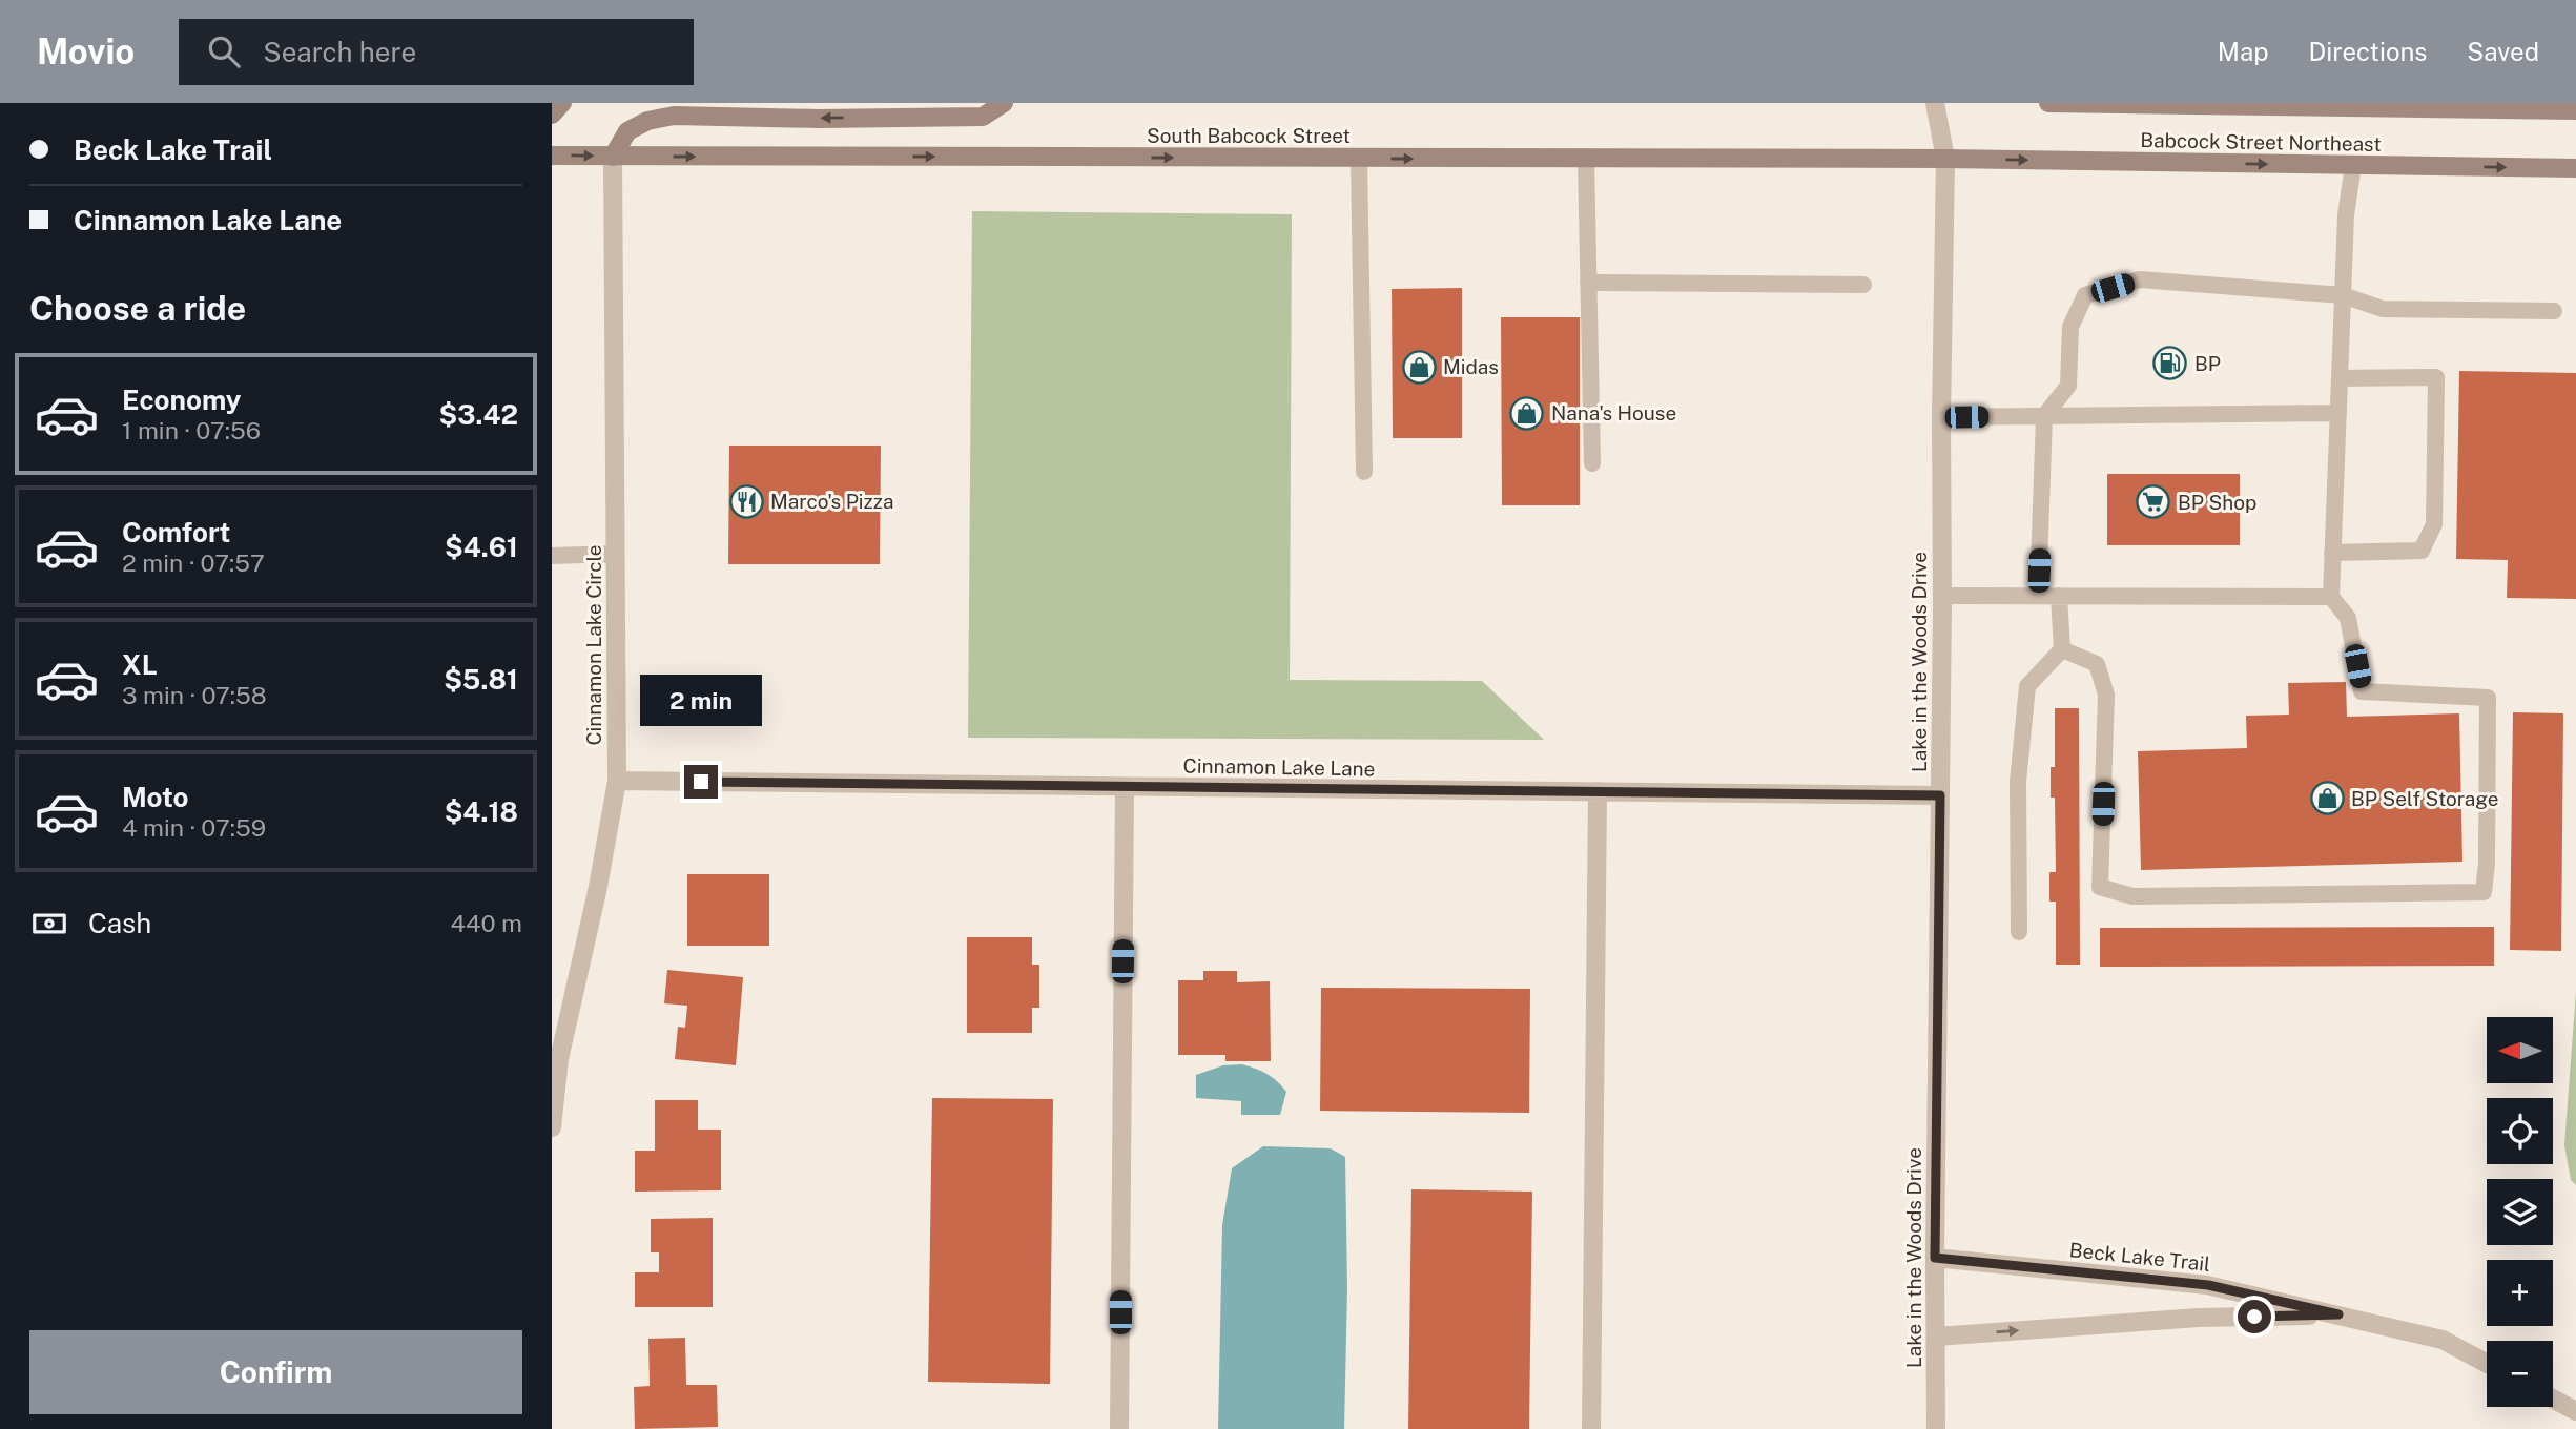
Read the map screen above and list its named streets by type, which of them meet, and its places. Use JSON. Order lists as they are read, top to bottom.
{
  "streets": {
    "main road": ["South Babcock Street", "Babcock Street Northeast"],
    "street": [
      "Cinnamon Lake Circle",
      "Lake in the Woods Drive",
      "Cinnamon Lake Lane",
      "Beck Lake Trail"
    ]
  },
  "crossings": [
    ["South Babcock Street", "Babcock Street Northeast"],
    ["South Babcock Street", "Cinnamon Lake Circle"],
    ["South Babcock Street", "Lake in the Woods Drive"],
    ["Babcock Street Northeast", "Lake in the Woods Drive"],
    ["Cinnamon Lake Circle", "Cinnamon Lake Lane"],
    ["Lake in the Woods Drive", "Cinnamon Lake Lane"],
    ["Lake in the Woods Drive", "Beck Lake Trail"]
  ],
  "places": {
    "fuel station": ["BP"],
    "shop": ["Midas", "Nana's House", "BP Self Storage"],
    "restaurant": ["Marco's Pizza"],
    "supermarket": ["BP Shop"]
  },
  "north": "left",
  "page": {
    "header": "Movio",
    "search": "Search here",
    "nav": ["Map", "Directions", "Saved"],
    "banner": ["Beck Lake Trail", "Cinnamon Lake Lane"],
    "heading": "Choose a ride",
    "list": [
      {
        "name": "Economy",
        "note": "1 min · 07:56",
        "value": "$3.42"
      },
      {
        "name": "Comfort",
        "note": "2 min · 07:57",
        "value": "$4.61"
      },
      {
        "name": "XL",
        "note": "3 min · 07:58",
        "value": "$5.81"
      },
      {
        "name": "Moto",
        "note": "4 min · 07:59",
        "value": "$4.18"
      }
    ],
    "bubble": "2 min",
    "pay": ["Cash", "440 m"],
    "map_buttons": ["+", "−"],
    "buttons": "Confirm"
  }
}
